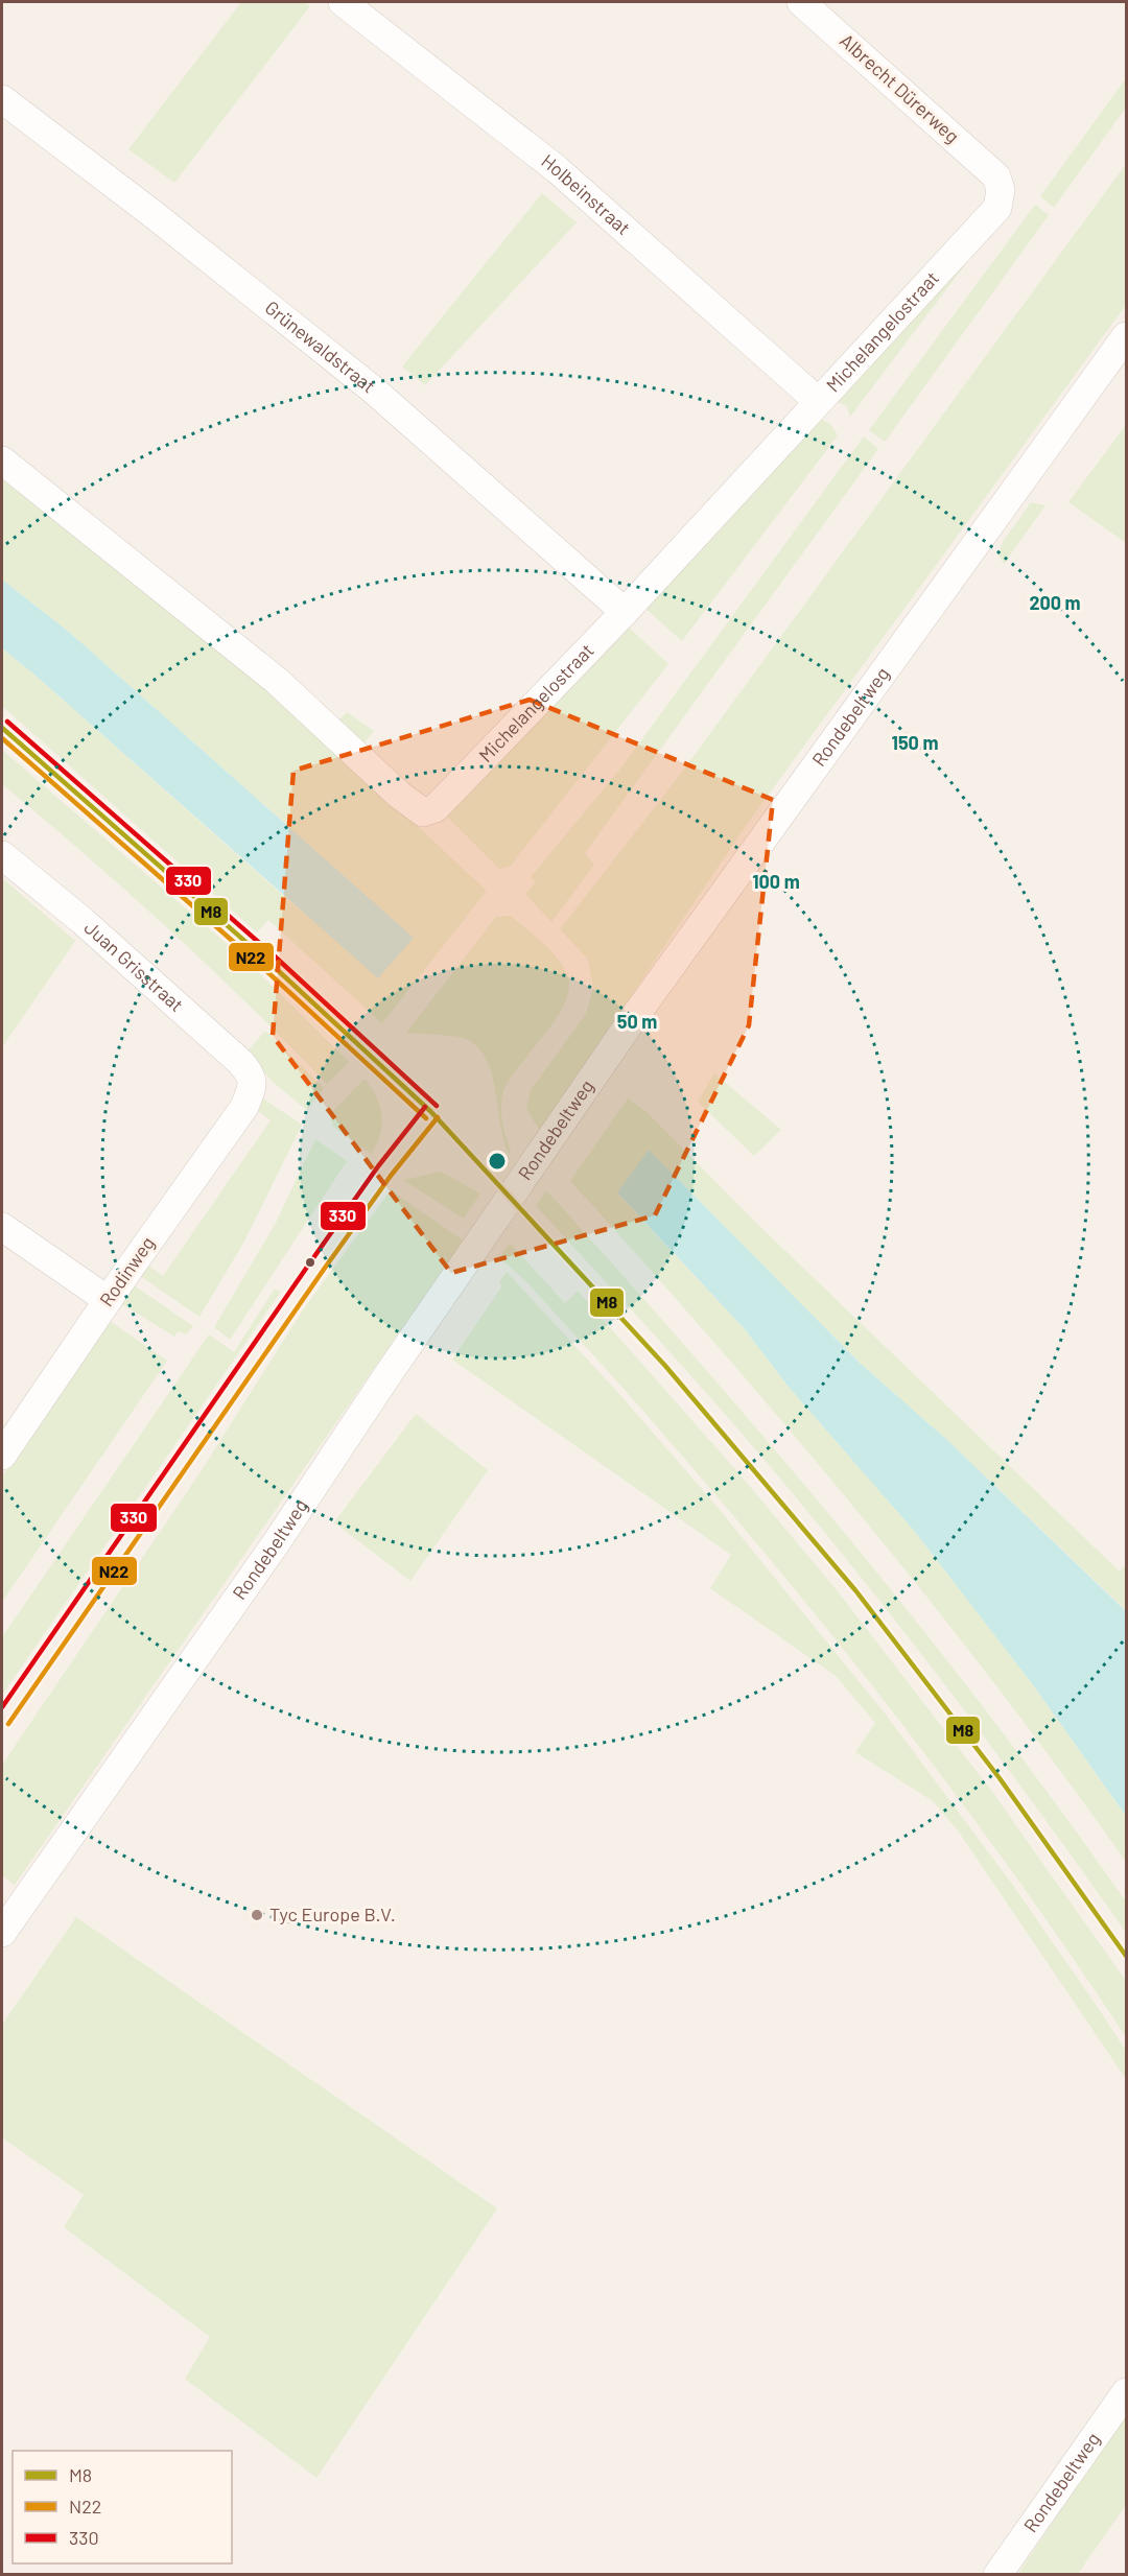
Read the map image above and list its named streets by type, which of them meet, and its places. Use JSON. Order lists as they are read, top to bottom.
{
  "streets": {
    "street": [
      "Albrecht Dürerweg",
      "Holbeinstraat",
      "Michelangelostraat",
      "Grünewaldstraat",
      "Rondebeltweg",
      "Juan Grisstraat",
      "Rodinweg"
    ]
  },
  "crossings": [
    ["Albrecht Dürerweg", "Michelangelostraat"],
    ["Holbeinstraat", "Michelangelostraat"],
    ["Michelangelostraat", "Grünewaldstraat"],
    ["Juan Grisstraat", "Rodinweg"]
  ],
  "places": ["Tyc Europe B.V."],
  "lines": ["transit line 330", "transit line M8", "transit line N22"],
  "legend": ["M8", "N22", "330"],
  "rings": [
    "200 m",
    "150 m",
    "100 m",
    "50 m"
  ]
}
